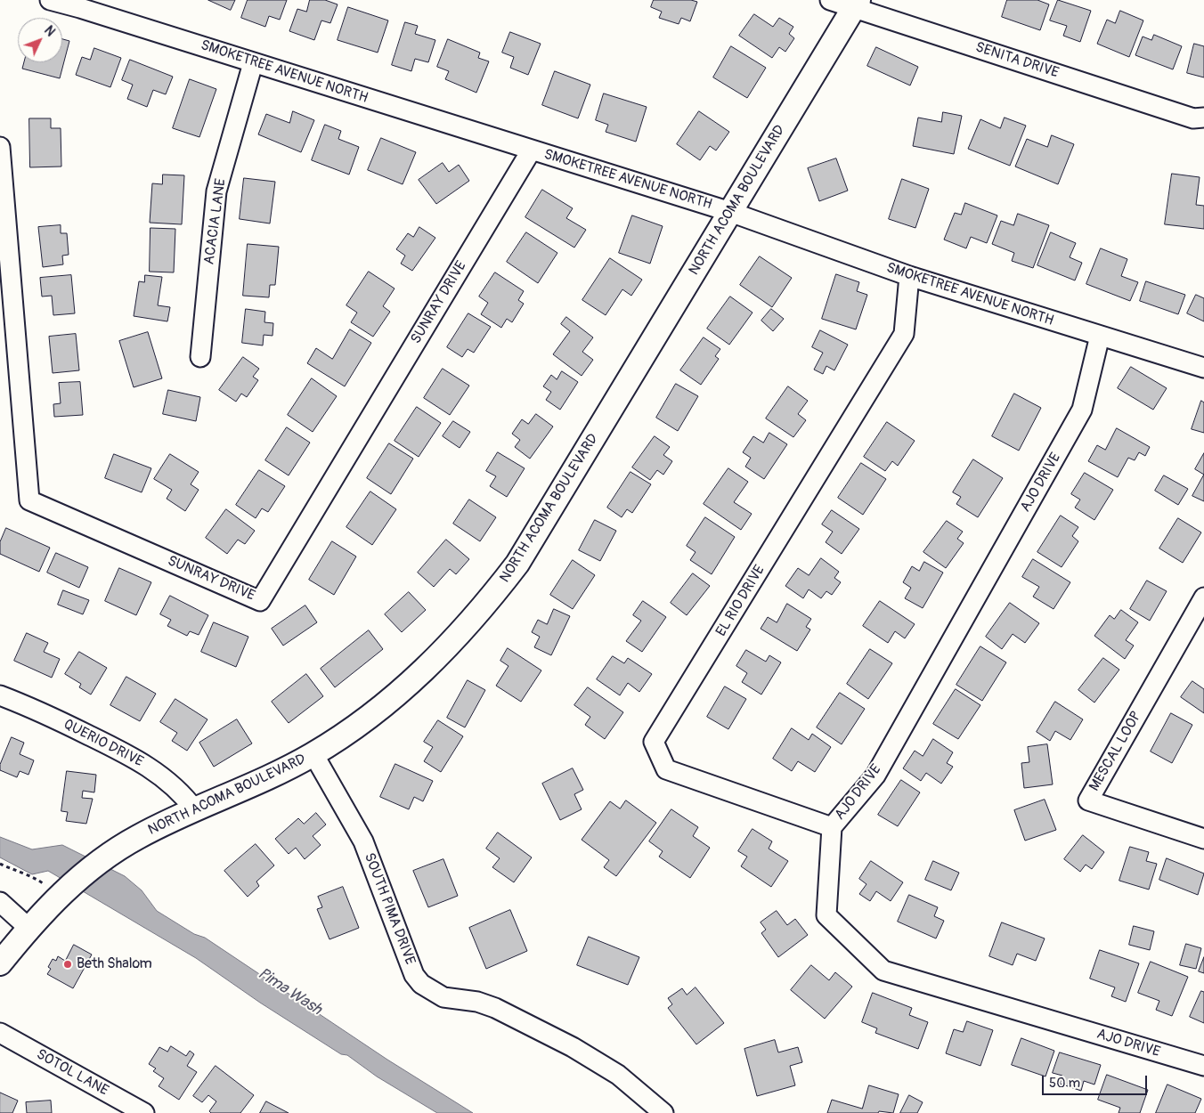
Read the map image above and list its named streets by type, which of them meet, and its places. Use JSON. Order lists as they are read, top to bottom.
{
  "streets": {
    "main road": ["NORTH ACOMA BOULEVARD"],
    "street": [
      "SENITA DRIVE",
      "SMOKETREE AVENUE NORTH",
      "ACACIA LANE",
      "SUNRAY DRIVE",
      "AJO DRIVE",
      "EL RIO DRIVE",
      "QUERIO DRIVE",
      "MESCAL LOOP",
      "SOUTH PIMA DRIVE",
      "SOTOL LANE"
    ]
  },
  "crossings": [
    ["SENITA DRIVE", "NORTH ACOMA BOULEVARD"],
    ["SMOKETREE AVENUE NORTH", "NORTH ACOMA BOULEVARD"],
    ["SMOKETREE AVENUE NORTH", "ACACIA LANE"],
    ["SMOKETREE AVENUE NORTH", "SUNRAY DRIVE"],
    ["SMOKETREE AVENUE NORTH", "AJO DRIVE"],
    ["SMOKETREE AVENUE NORTH", "EL RIO DRIVE"],
    ["NORTH ACOMA BOULEVARD", "QUERIO DRIVE"],
    ["NORTH ACOMA BOULEVARD", "SOUTH PIMA DRIVE"],
    ["AJO DRIVE", "EL RIO DRIVE"]
  ],
  "water": ["Pima Wash"],
  "places": ["Beth Shalom"],
  "scale_bar": "50 m",
  "north": "top right"
}
